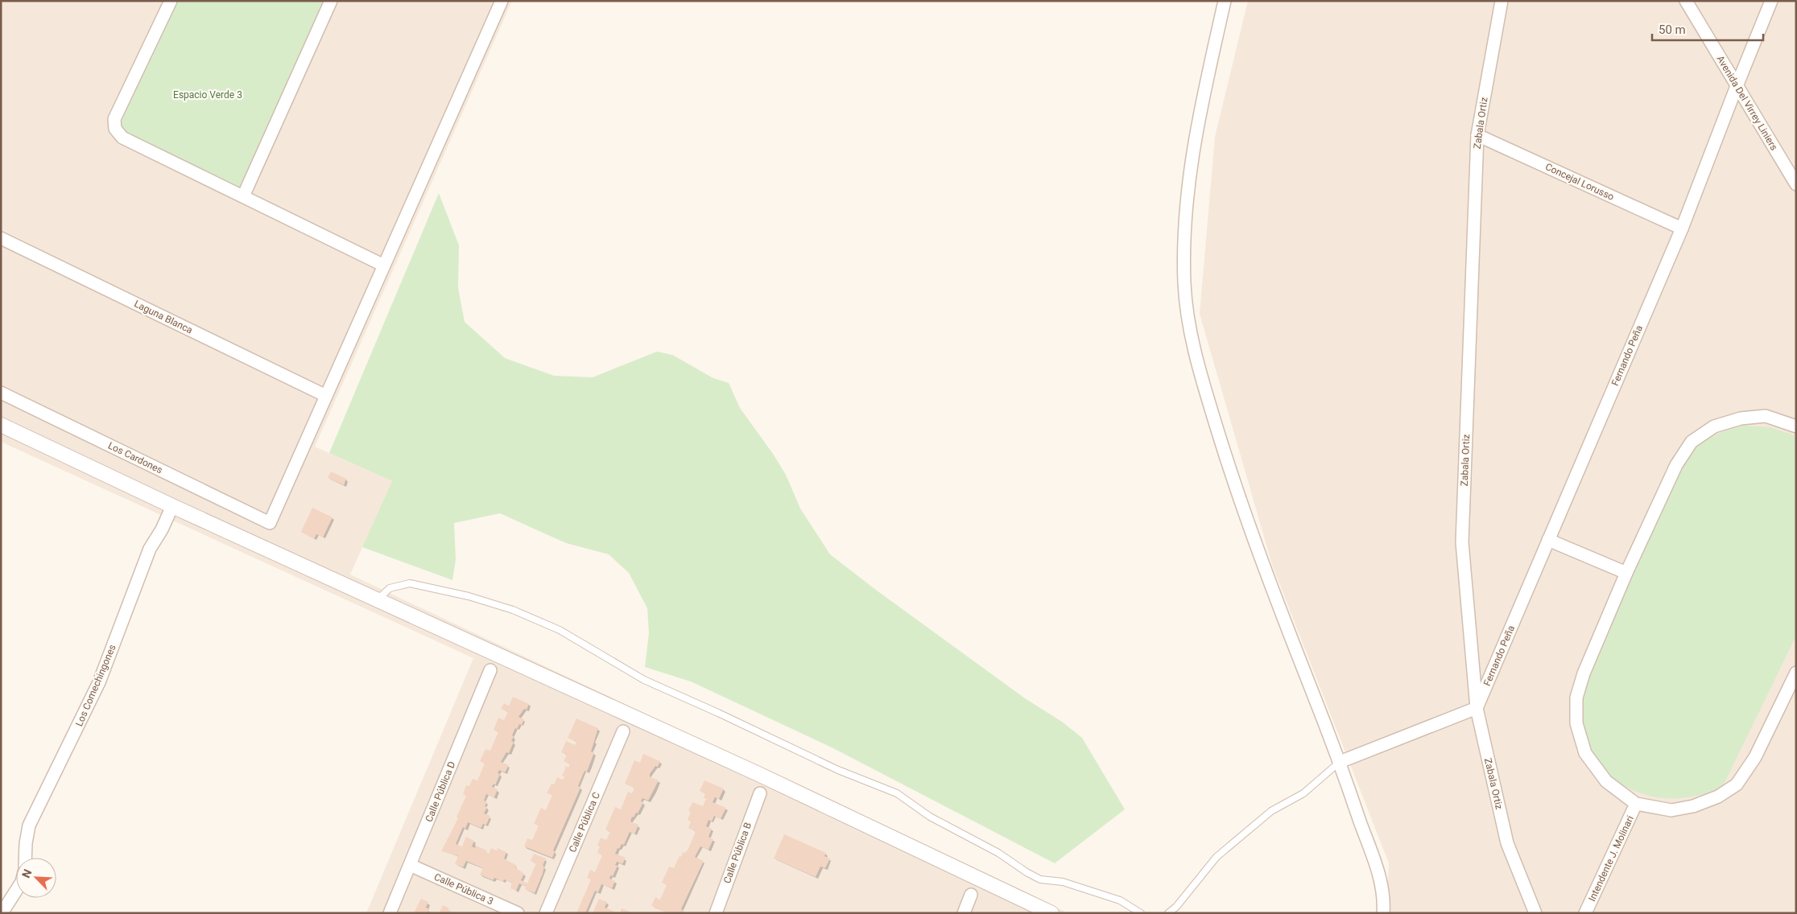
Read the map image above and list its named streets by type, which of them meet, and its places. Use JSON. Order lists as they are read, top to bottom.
{
  "streets": {
    "street": [
      "Avenida Del Virrey Liniers",
      "Zabala Ortiz",
      "Concejal Lorusso",
      "Laguna Blanca",
      "Fernando Peña",
      "Los Cardones",
      "Los Comechingones",
      "Calle Pública D",
      "Calle Pública C",
      "Calle Pública B",
      "Intendente J. Molinari",
      "Calle Pública 3"
    ]
  },
  "crossings": [
    ["Avenida Del Virrey Liniers", "Fernando Peña"],
    ["Zabala Ortiz", "Concejal Lorusso"],
    ["Zabala Ortiz", "Fernando Peña"],
    ["Concejal Lorusso", "Fernando Peña"],
    ["Laguna Blanca", "Los Cardones"],
    ["Calle Pública D", "Calle Pública 3"]
  ],
  "parks": ["Espacio Verde 3"],
  "scale_bar": "50 m",
  "north": "top left"
}
